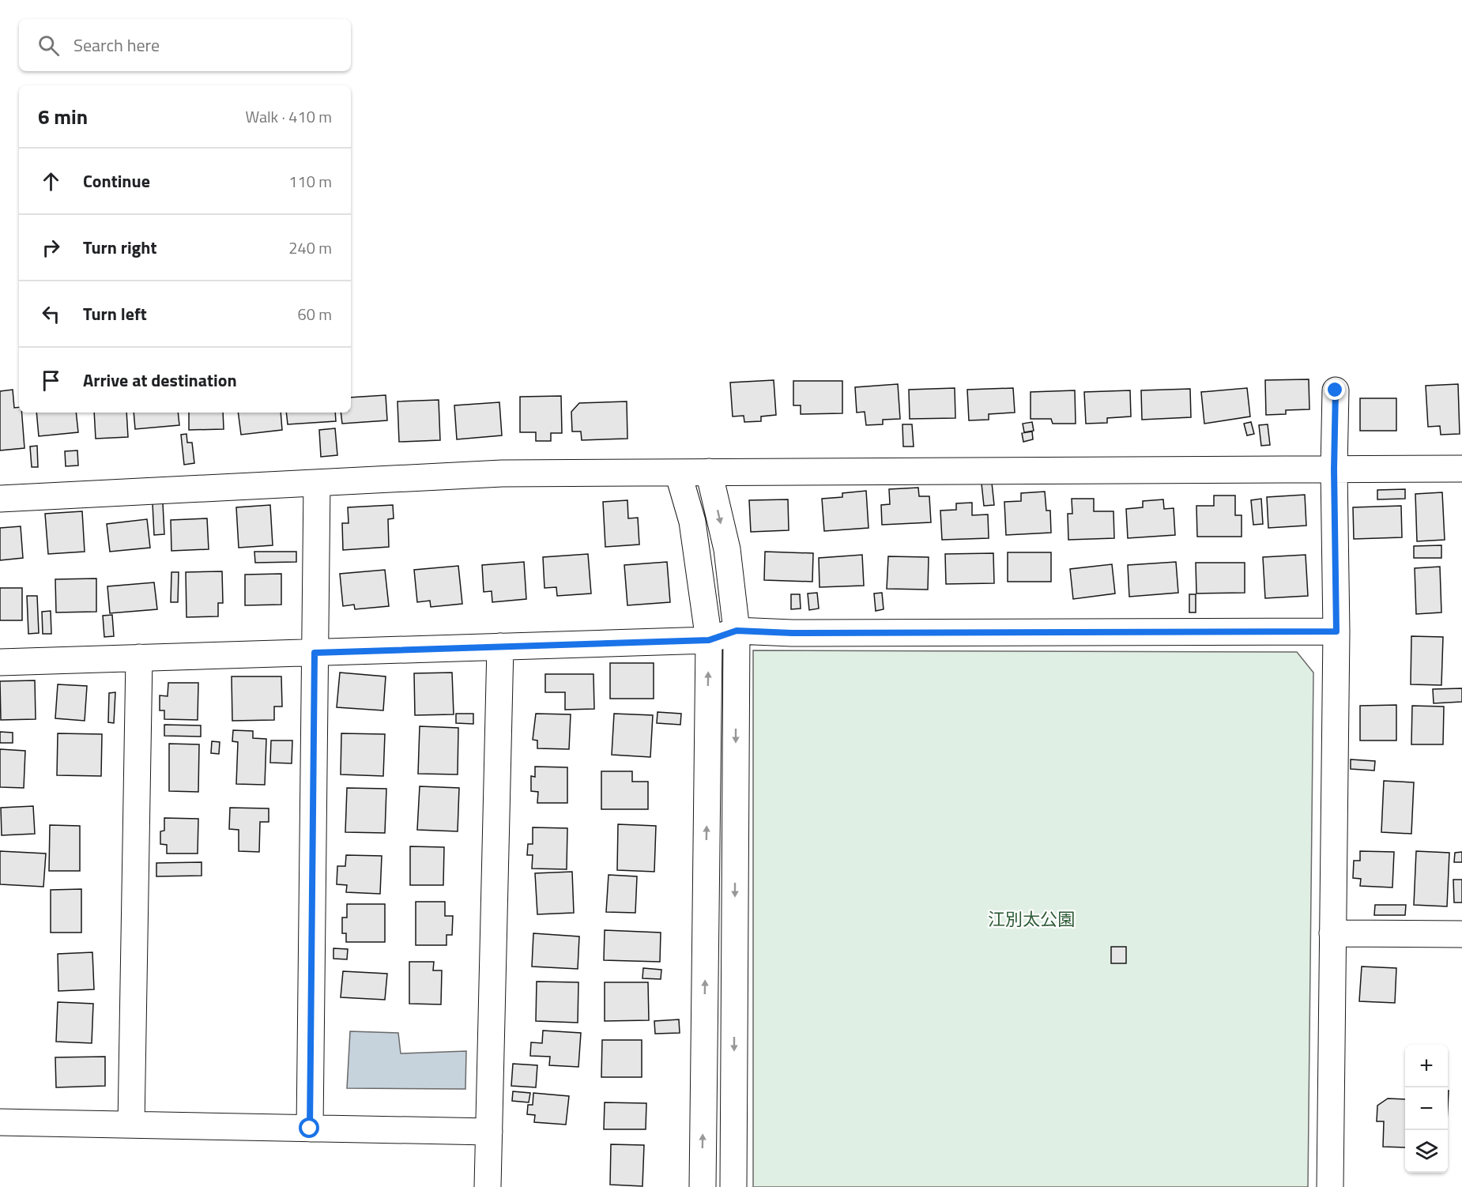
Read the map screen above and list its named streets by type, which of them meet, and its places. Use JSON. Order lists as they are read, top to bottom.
{
  "parks": ["江別太公園"],
  "page": {
    "search": "Search here",
    "heading": ["6 min", "Walk · 410 m"],
    "list": [
      ["Continue", "110 m"],
      ["Turn right", "240 m"],
      ["Turn left", "60 m"],
      "Arrive at destination"
    ],
    "map_buttons": ["+", "−"]
  }
}
